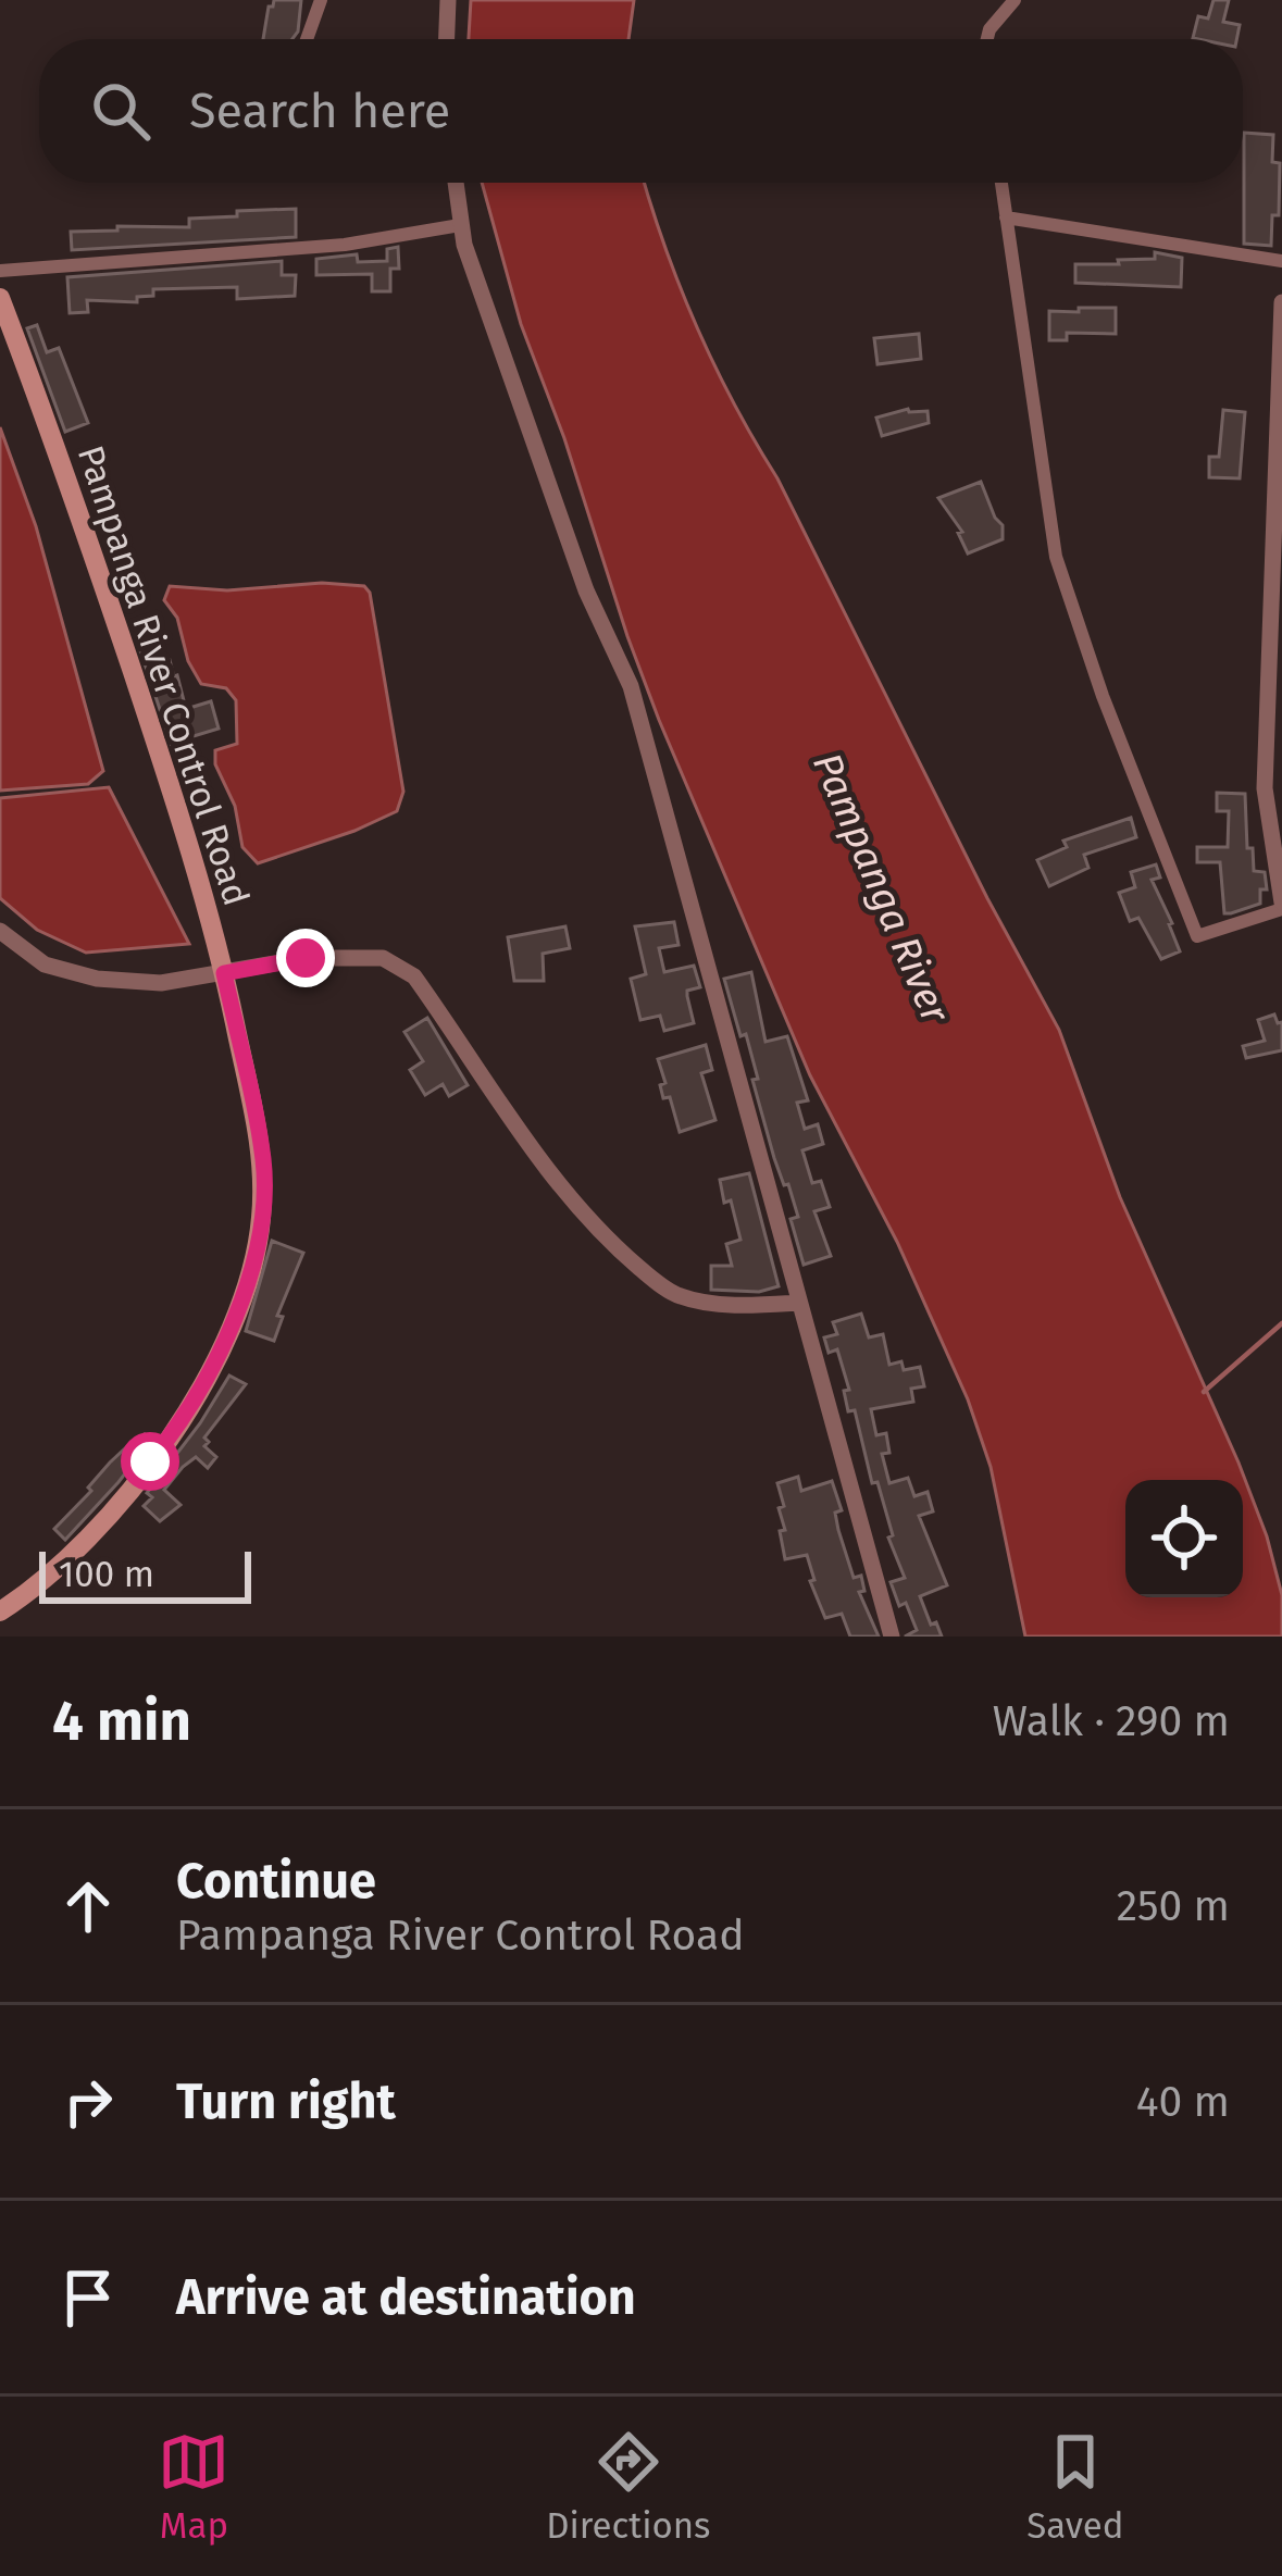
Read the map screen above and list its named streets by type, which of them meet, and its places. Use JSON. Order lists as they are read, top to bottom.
{
  "streets": {
    "main road": ["Pampanga River Control Road"]
  },
  "water": ["Pampanga River"],
  "scale_bar": "100 m",
  "page": {
    "search": "Search here",
    "scale": "100 m",
    "heading": ["4 min", "Walk · 290 m"],
    "list": [
      ["Continue", "Pampanga River Control Road", "250 m"],
      ["Turn right", "40 m"],
      "Arrive at destination"
    ],
    "nav": ["Map", "Directions", "Saved"]
  }
}
